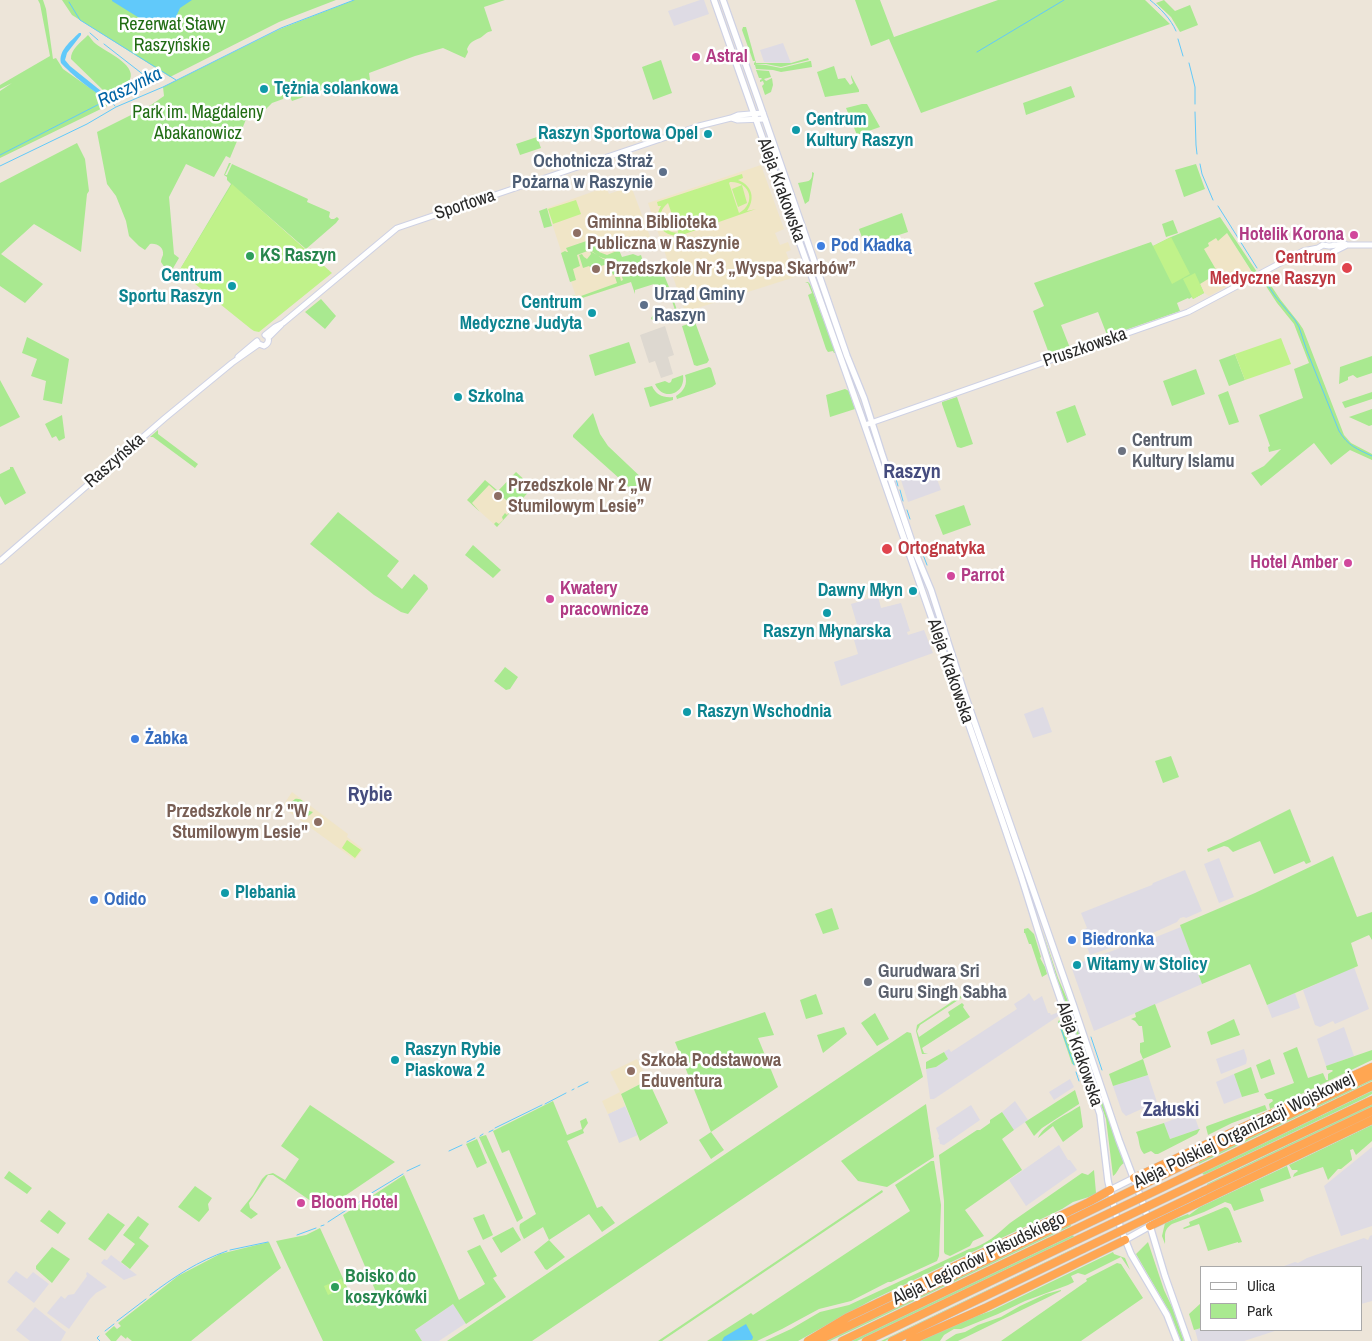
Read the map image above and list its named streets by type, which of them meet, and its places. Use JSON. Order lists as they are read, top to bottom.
{
  "streets": {
    "highway": ["Aleja Polskiej Organizacji Wojskowej", "Aleja Legionów Piłsudskiego"],
    "main road": ["Aleja Krakowska"],
    "street": ["Sportowa", "Pruszkowska", "Raszyńska"]
  },
  "crossings": [
    ["Aleja Krakowska", "Sportowa"],
    ["Aleja Krakowska", "Pruszkowska"],
    ["Sportowa", "Raszyńska"],
    ["Aleja Polskiej Organizacji Wojskowej", "Aleja Legionów Piłsudskiego"]
  ],
  "districts": ["Raszyn", "Rybie", "Załuski"],
  "water": ["Raszynka"],
  "parks": ["Rezerwat Stawy Raszyńskie", "Park im. Magdaleny Abakanowicz"],
  "places": [
    "Astral",
    "Tężnia solankowa",
    "Centrum Kultury Raszyn",
    "Raszyn Sportowa Opel",
    "Ochotnicza Straż Pożarna w Raszynie",
    "Gminna Biblioteka Publiczna w Raszynie",
    "Hotelik Korona",
    "Pod Kładką",
    "KS Raszyn",
    "Centrum Medyczne Raszyn",
    "Przedszkole Nr 3 „Wyspa Skarbów”",
    "Centrum Sportu Raszyn",
    "Urząd Gminy Raszyn",
    "Centrum Medyczne Judyta",
    "Szkolna",
    "Centrum Kultury Islamu",
    "Przedszkole Nr 2 „W Stumilowym Lesie”",
    "Ortognatyka",
    "Hotel Amber",
    "Parrot",
    "Dawny Młyn",
    "Kwatery pracownicze",
    "Raszyn Młynarska",
    "Raszyn Wschodnia",
    "Żabka",
    "Przedszkole nr 2 \"W Stumilowym Lesie\"",
    "Plebania",
    "Odido",
    "Biedronka",
    "Witamy w Stolicy",
    "Gurudwara Sri Guru Singh Sabha",
    "Raszyn Rybie Piaskowa 2",
    "Szkoła Podstawowa Eduventura",
    "Bloom Hotel",
    "Boisko do koszykówki"
  ],
  "legend": ["Ulica", "Park"]
}
